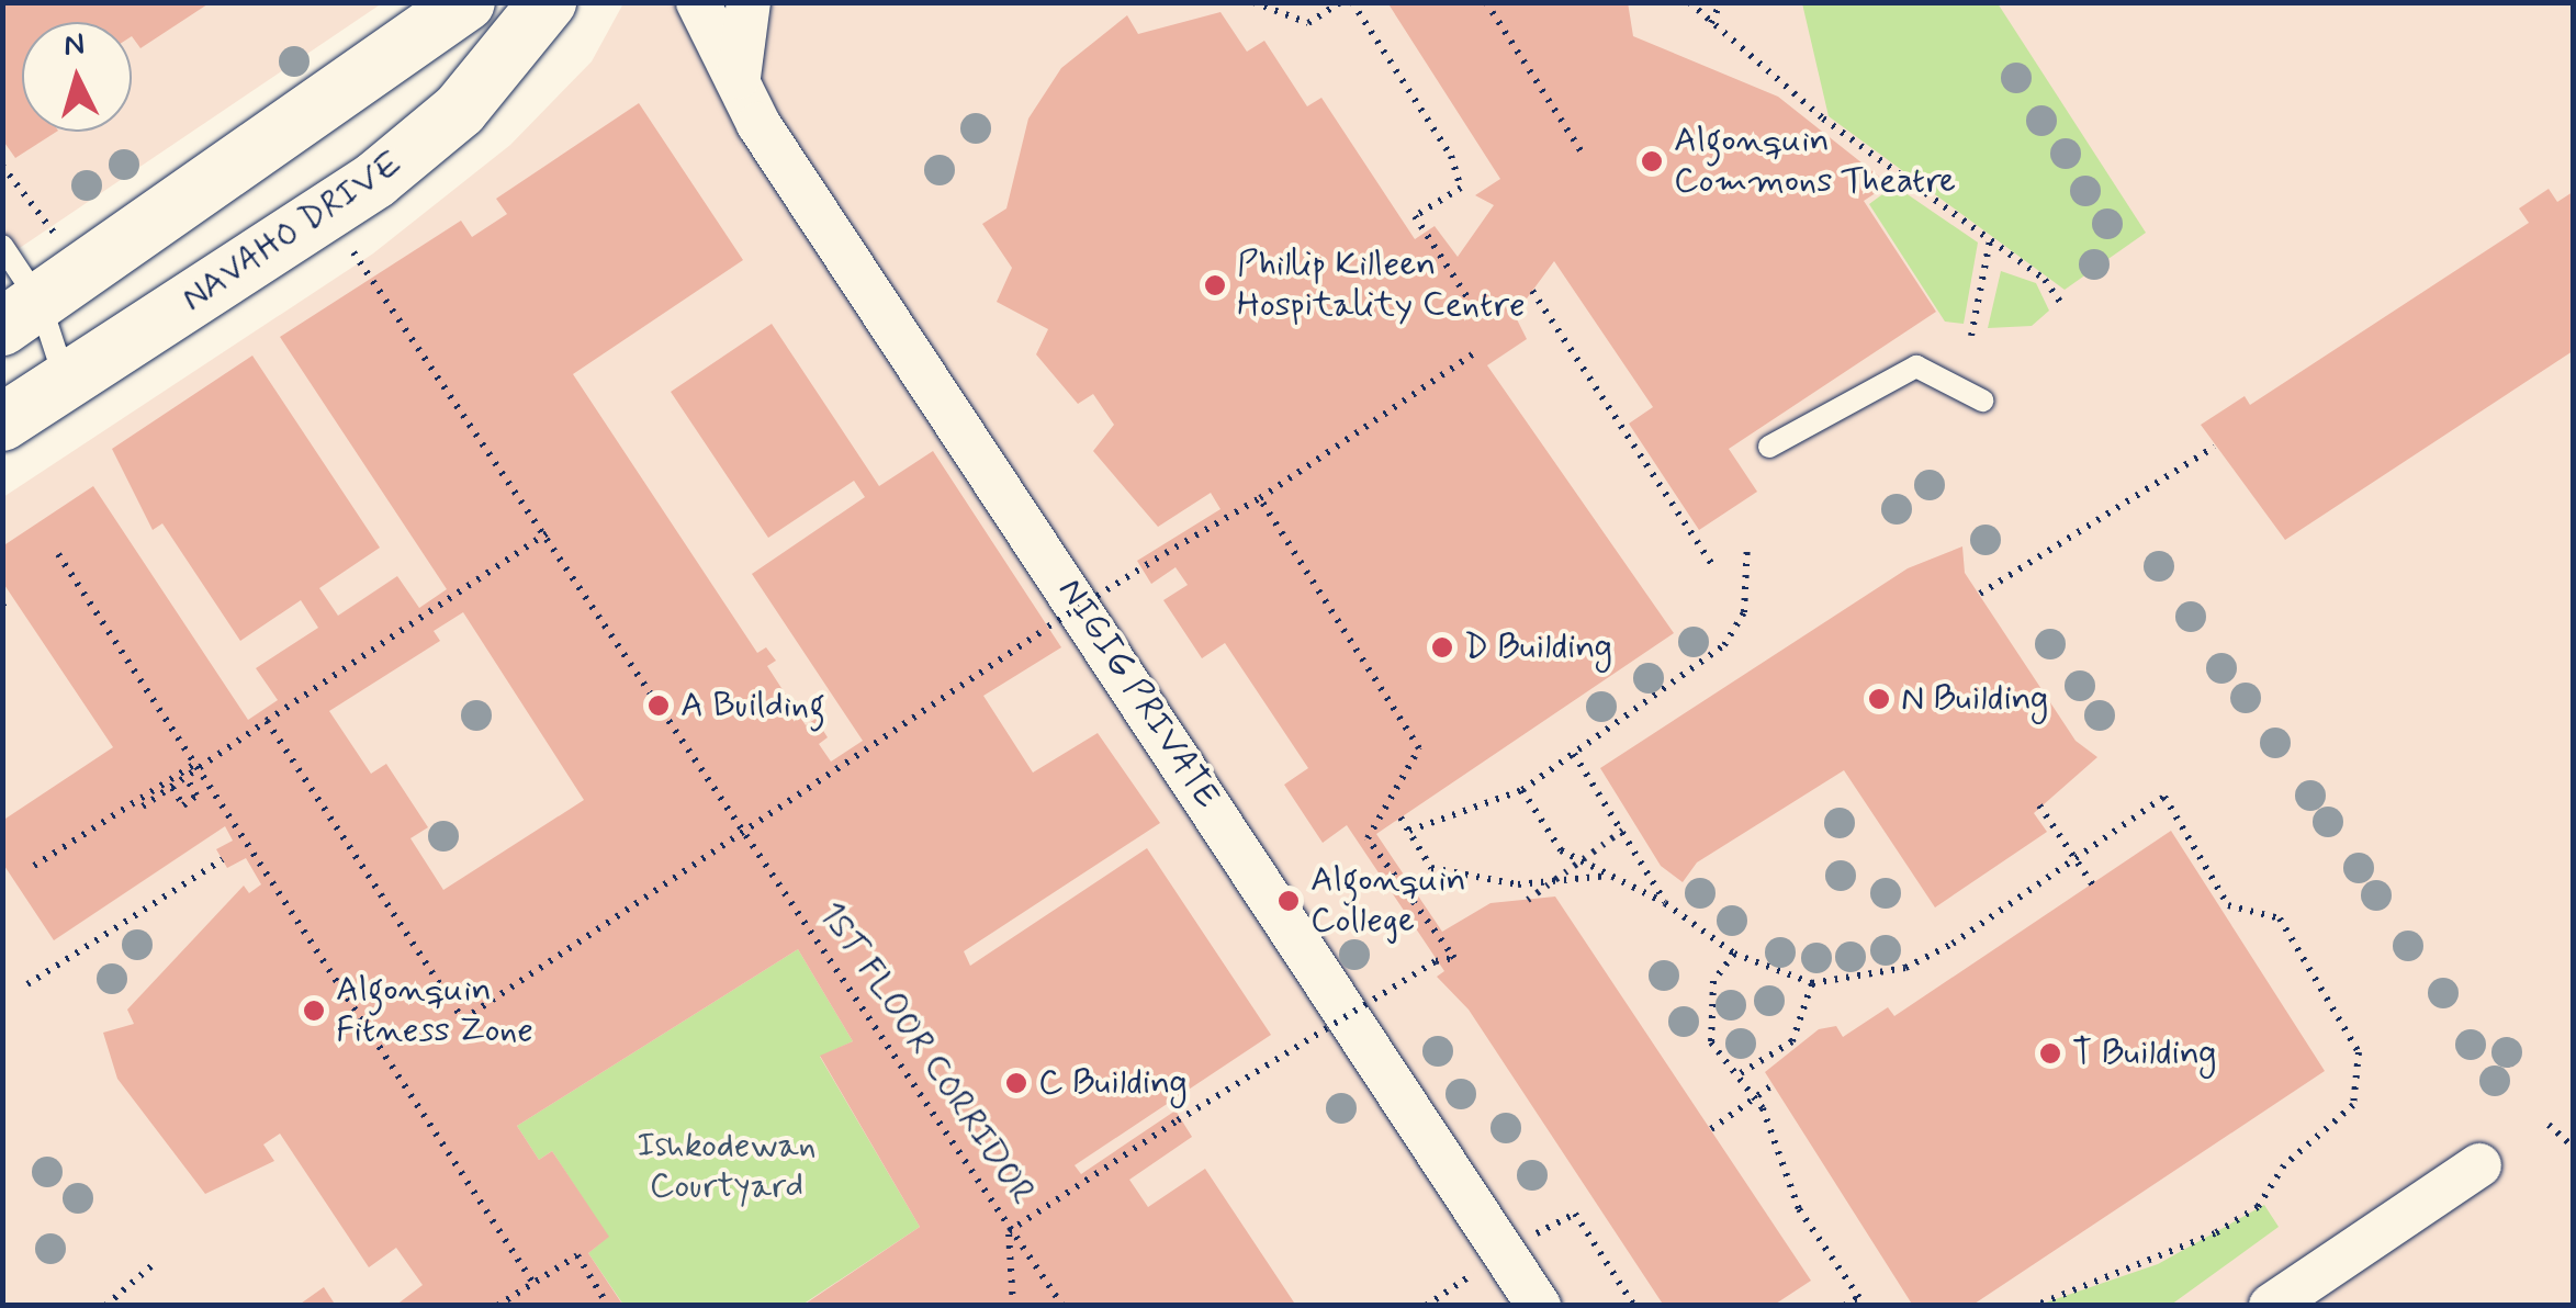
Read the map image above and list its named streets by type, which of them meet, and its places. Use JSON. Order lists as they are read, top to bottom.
{
  "streets": {
    "street": ["NAVAHO DRIVE", "NIGIG PRIVATE"],
    "path": ["1ST FLOOR CORRIDOR"]
  },
  "parks": ["Ishkodewan Courtyard"],
  "places": [
    "Algonquin Commons Theatre",
    "Phillip Killeen Hospitality Centre",
    "D Building",
    "N Building",
    "A Building",
    "Algonquin College",
    "Algonquin Fitness Zone",
    "T Building",
    "C Building"
  ],
  "north": "top"
}
